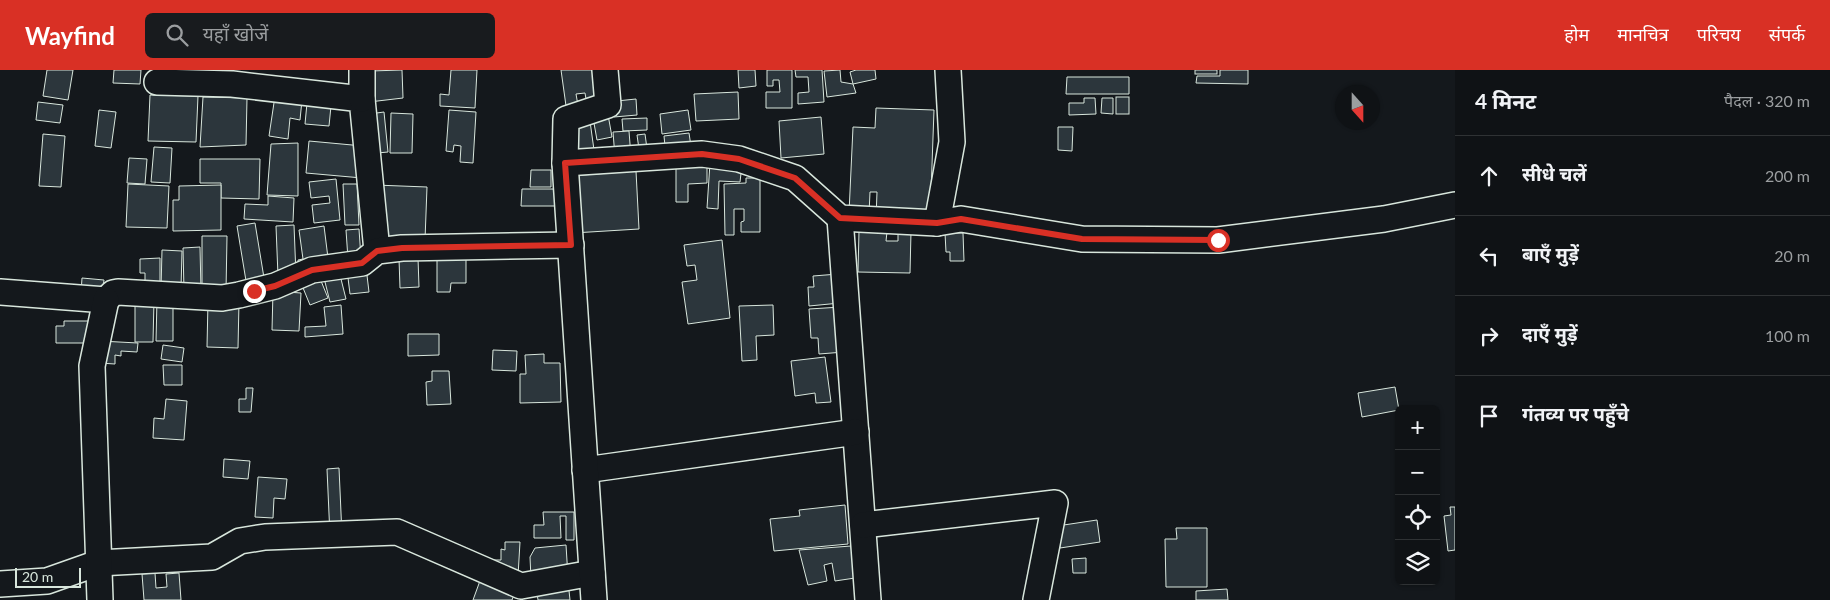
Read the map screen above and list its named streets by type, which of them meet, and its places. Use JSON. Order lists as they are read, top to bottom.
{
  "scale_bar": "20 m",
  "north": "bottom",
  "page": {
    "header": "Wayfind",
    "search": "यहाँ खोजें",
    "nav": [
      "होम",
      "मानचित्र",
      "परिचय",
      "संपर्क"
    ],
    "heading": ["4 मिनट", "पैदल · 320 m"],
    "list": [
      ["सीधे चलें", "200 m"],
      ["बाएँ मुड़ें", "20 m"],
      ["दाएँ मुड़ें", "100 m"],
      "गंतव्य पर पहुँचे"
    ],
    "map_buttons": ["+", "−"],
    "scale": "20 m"
  }
}
